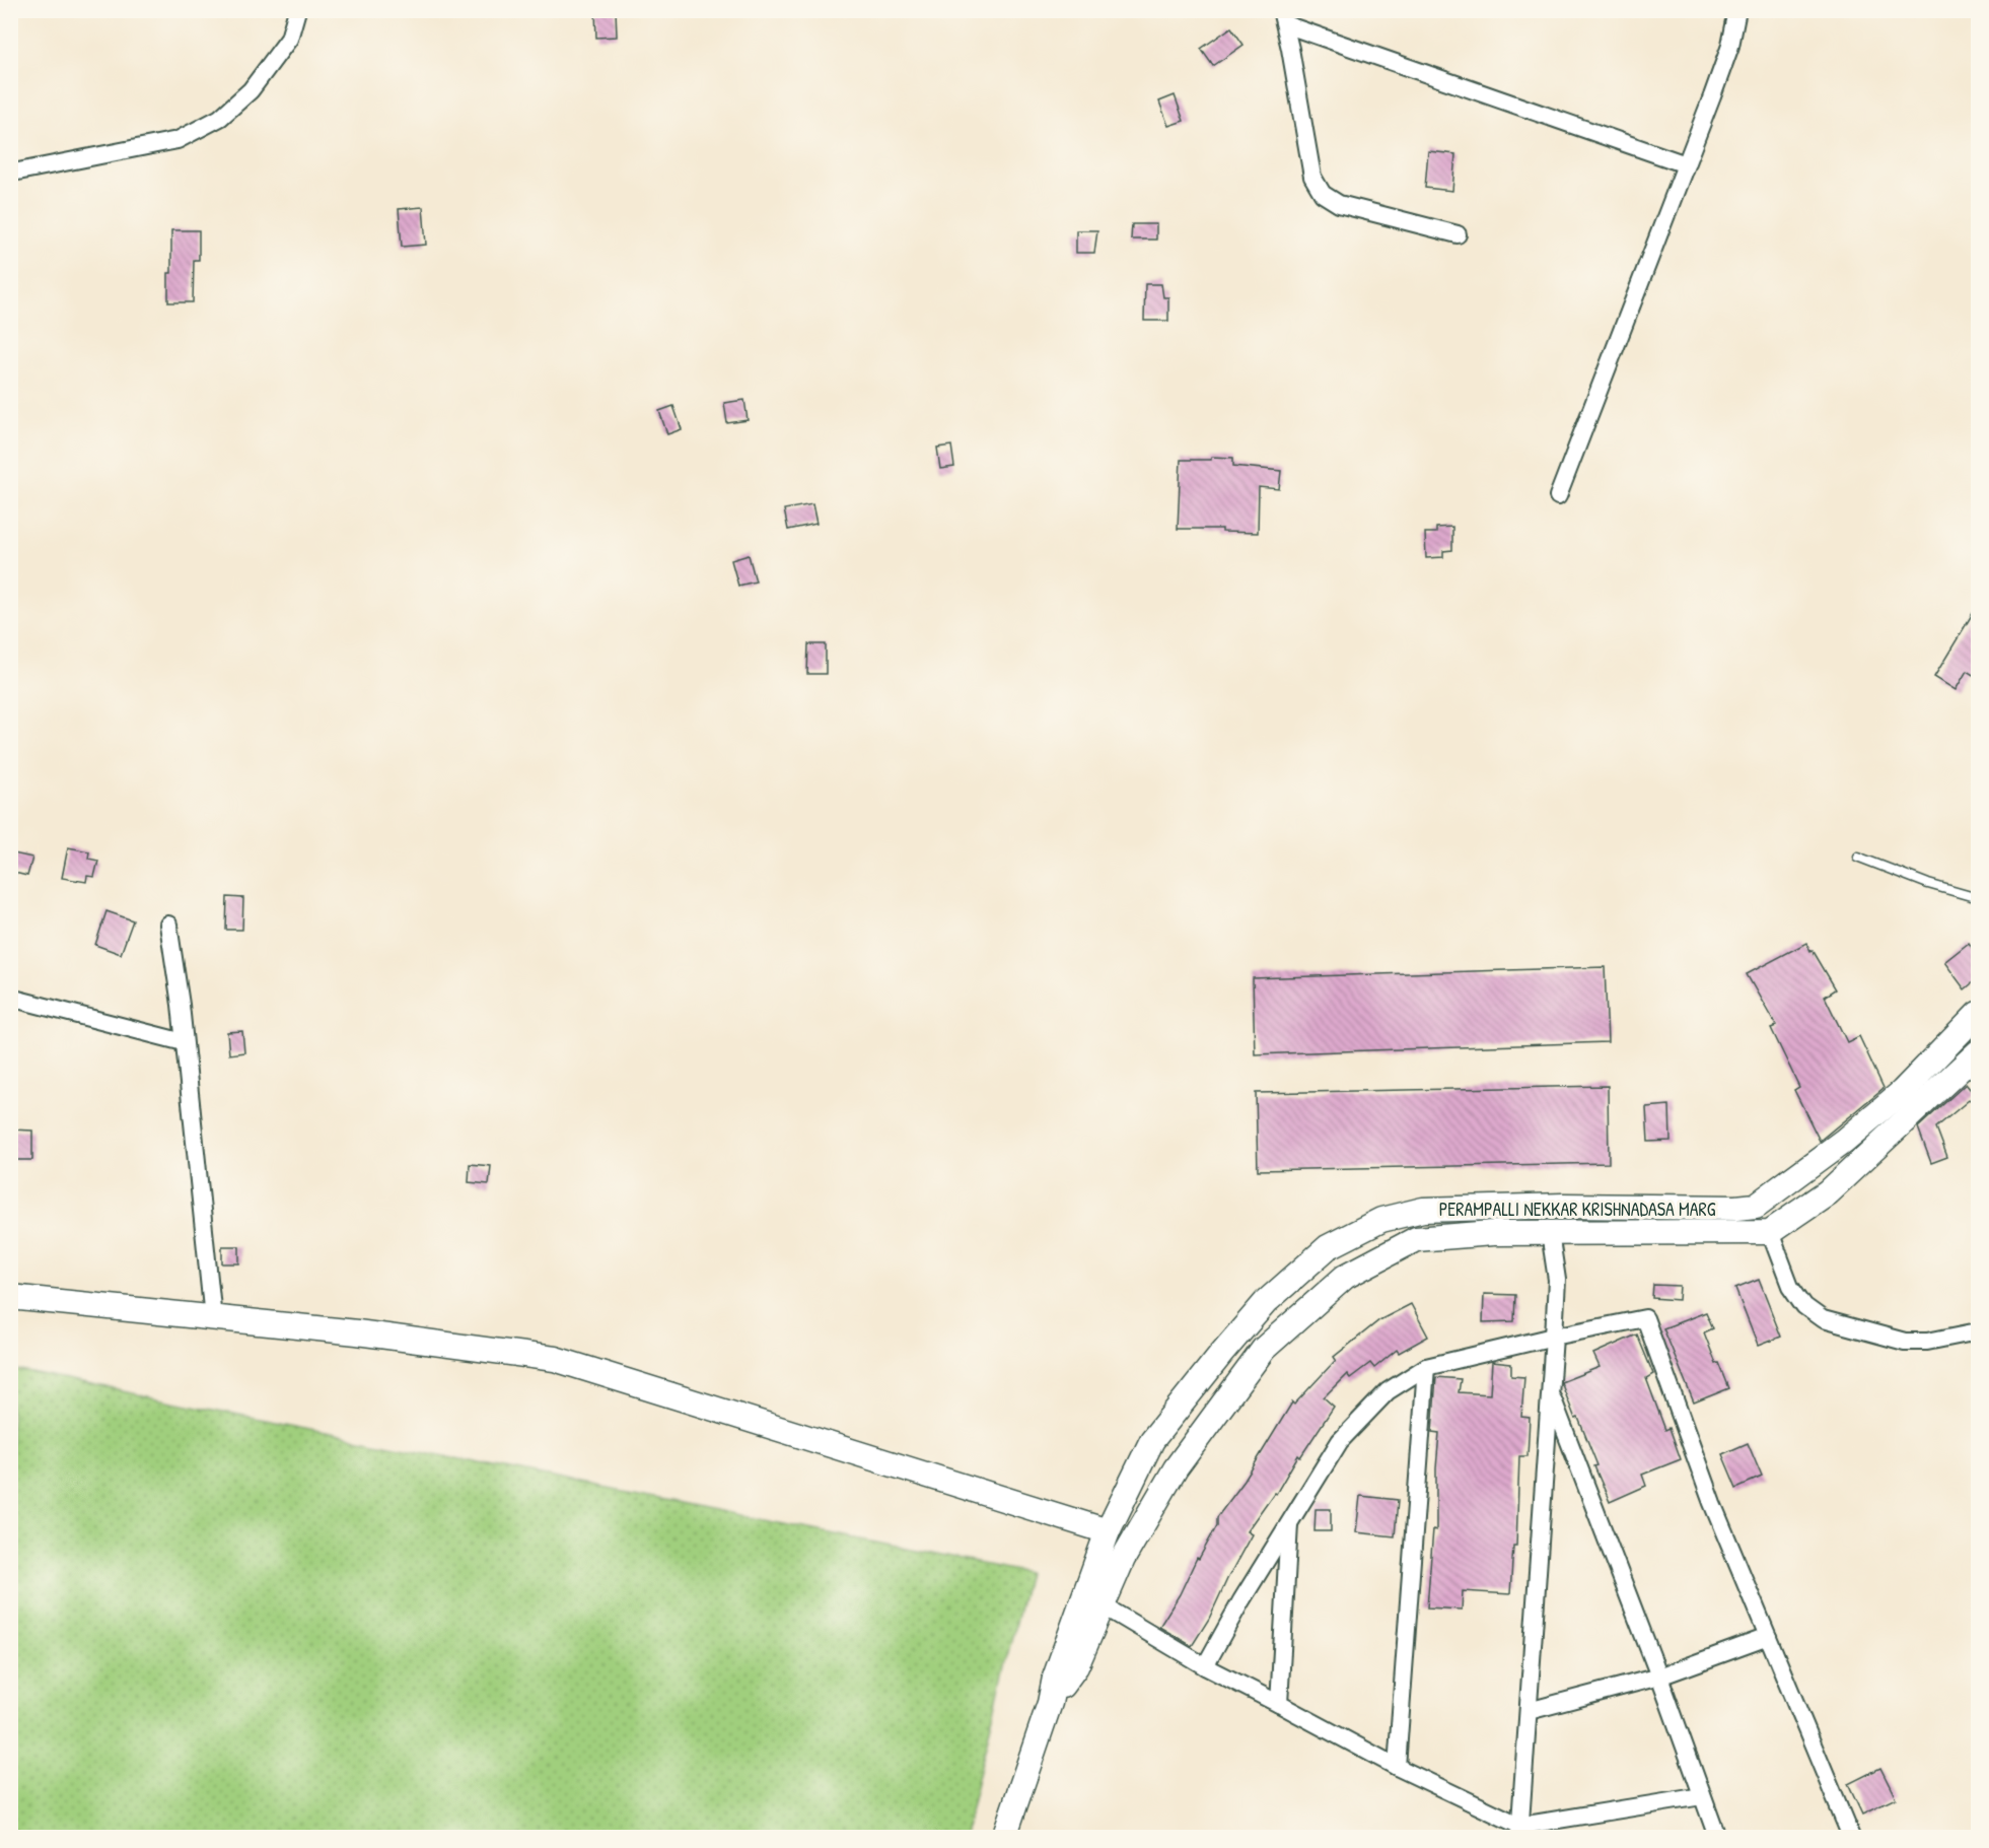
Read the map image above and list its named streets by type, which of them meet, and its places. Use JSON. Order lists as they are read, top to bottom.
{
  "streets": {
    "main road": ["PERAMPALLI NEKKAR KRISHNADASA MARG"]
  }
}
